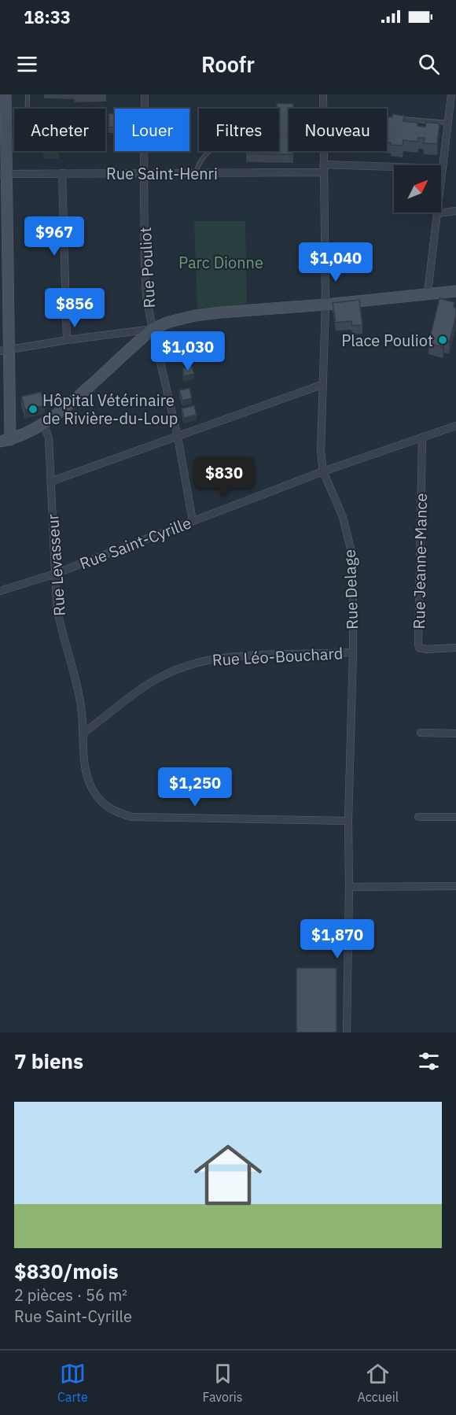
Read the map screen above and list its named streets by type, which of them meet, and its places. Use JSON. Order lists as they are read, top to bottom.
{
  "streets": {
    "street": [
      "Rue Saint-Henri",
      "Rue Pouliot",
      "Rue Saint-Cyrille",
      "Rue Jeanne-Mance",
      "Rue Levasseur",
      "Rue Delage",
      "Rue Léo-Bouchard"
    ]
  },
  "crossings": [
    ["Rue Saint-Henri", "Rue Pouliot"],
    ["Rue Saint-Henri", "Rue Delage"],
    ["Rue Pouliot", "Rue Saint-Cyrille"],
    ["Rue Saint-Cyrille", "Rue Jeanne-Mance"],
    ["Rue Saint-Cyrille", "Rue Levasseur"],
    ["Rue Saint-Cyrille", "Rue Delage"],
    ["Rue Levasseur", "Rue Delage"],
    ["Rue Levasseur", "Rue Léo-Bouchard"],
    ["Rue Delage", "Rue Léo-Bouchard"]
  ],
  "parks": ["Parc Dionne"],
  "places": ["Place Pouliot", "Hôpital Vétérinaire de Rivière-du-Loup"],
  "north": "top right",
  "page": {
    "status": "18:33",
    "header": "Roofr",
    "chip": [
      "Acheter",
      "Louer",
      "Filtres",
      "Nouveau"
    ],
    "price": [
      "$967",
      "$1,040",
      "$856",
      "$1,030",
      "$830",
      "$1,250",
      "$1,870"
    ],
    "heading": "7 biens",
    "list": [
      {
        "name": "$830/mois",
        "note": "2 pièces · 56 m² · Rue Saint-Cyrille"
      }
    ],
    "tabs": ["Carte", "Favoris", "Accueil"]
  }
}
